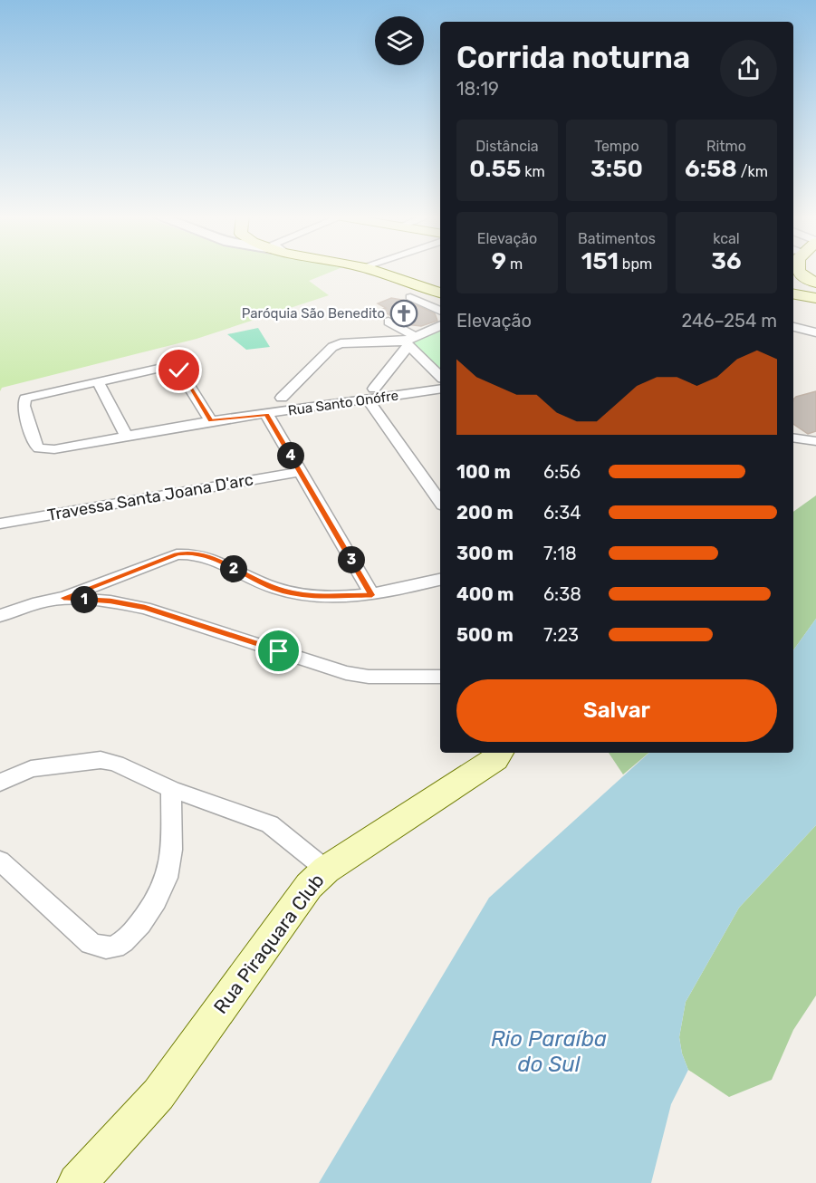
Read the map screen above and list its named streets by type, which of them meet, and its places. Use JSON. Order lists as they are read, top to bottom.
{
  "streets": {
    "main road": ["Rua Piraquara Club"],
    "street": ["Rua Santo Onófre", "Travessa Santa Joana D'arc"]
  },
  "water": ["Rio Paraíba do Sul"],
  "places": {
    "church": ["Paróquia São Benedito"]
  },
  "page": {
    "heading": ["Corrida noturna", "18:19"],
    "stats": [
      ["Distância", "0.55 km"],
      ["Tempo", "3:50"],
      ["Ritmo", "6:58 /km"],
      ["Elevação", "9 m"],
      ["Batimentos", "151 bpm"],
      ["kcal", "36"]
    ],
    "chart": ["Elevação", "246–254 m"],
    "pins": [
      "4",
      "3",
      "2",
      "1"
    ],
    "list": [
      {
        "name": "100 m",
        "note": "6:56"
      },
      {
        "name": "200 m",
        "note": "6:34"
      },
      {
        "name": "300 m",
        "note": "7:18"
      },
      {
        "name": "400 m",
        "note": "6:38"
      },
      {
        "name": "500 m",
        "note": "7:23"
      }
    ],
    "buttons": "Salvar"
  }
}
